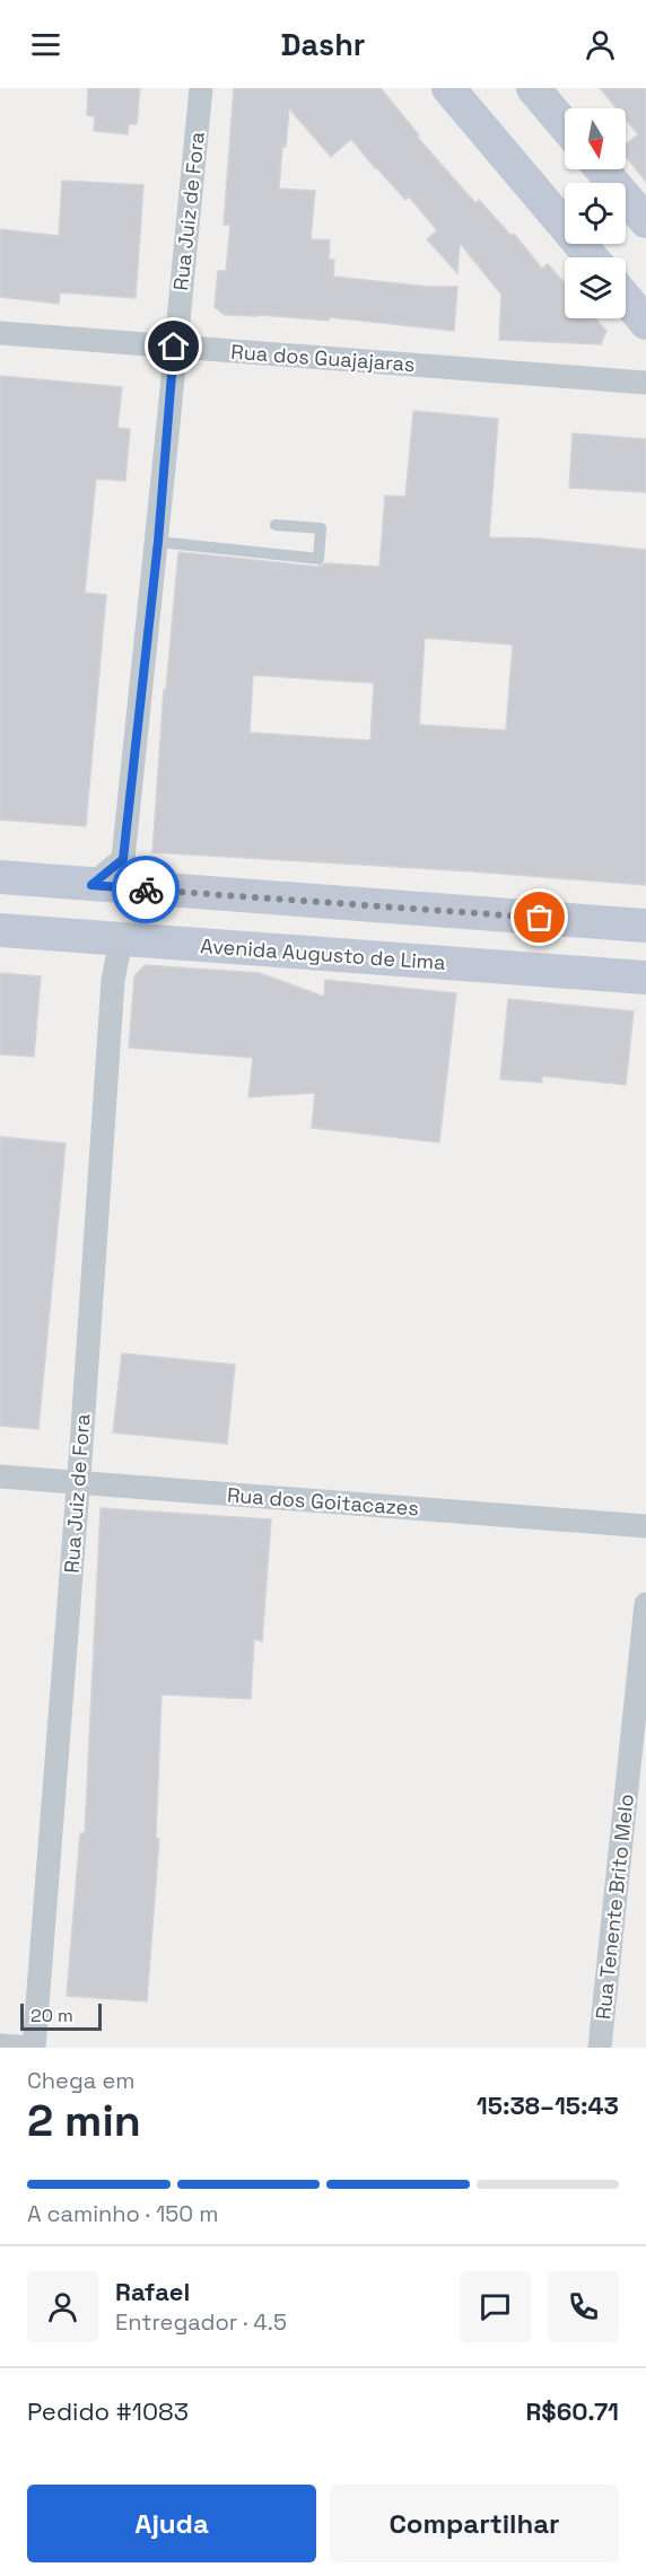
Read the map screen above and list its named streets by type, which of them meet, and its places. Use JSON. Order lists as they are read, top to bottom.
{
  "streets": {
    "main road": ["Avenida Augusto de Lima"],
    "street": [
      "Rua Juiz de Fora",
      "Rua dos Guajajaras",
      "Rua dos Goitacazes",
      "Rua Tenente Brito Melo"
    ]
  },
  "crossings": [
    ["Rua Juiz de Fora", "Rua dos Guajajaras"],
    ["Rua Juiz de Fora", "Avenida Augusto de Lima"],
    ["Rua Juiz de Fora", "Rua dos Goitacazes"]
  ],
  "scale_bar": "20 m",
  "north": "bottom",
  "page": {
    "header": "Dashr",
    "scale": "20 m",
    "heading": ["2 min", "Chega em", "15:38–15:43"],
    "panel": [
      "Rafael",
      "Entregador · 4.5",
      "Pedido #1083",
      "R$60.71"
    ],
    "bar": "A caminho · 150 m",
    "buttons": ["Ajuda", "Compartilhar"]
  }
}
